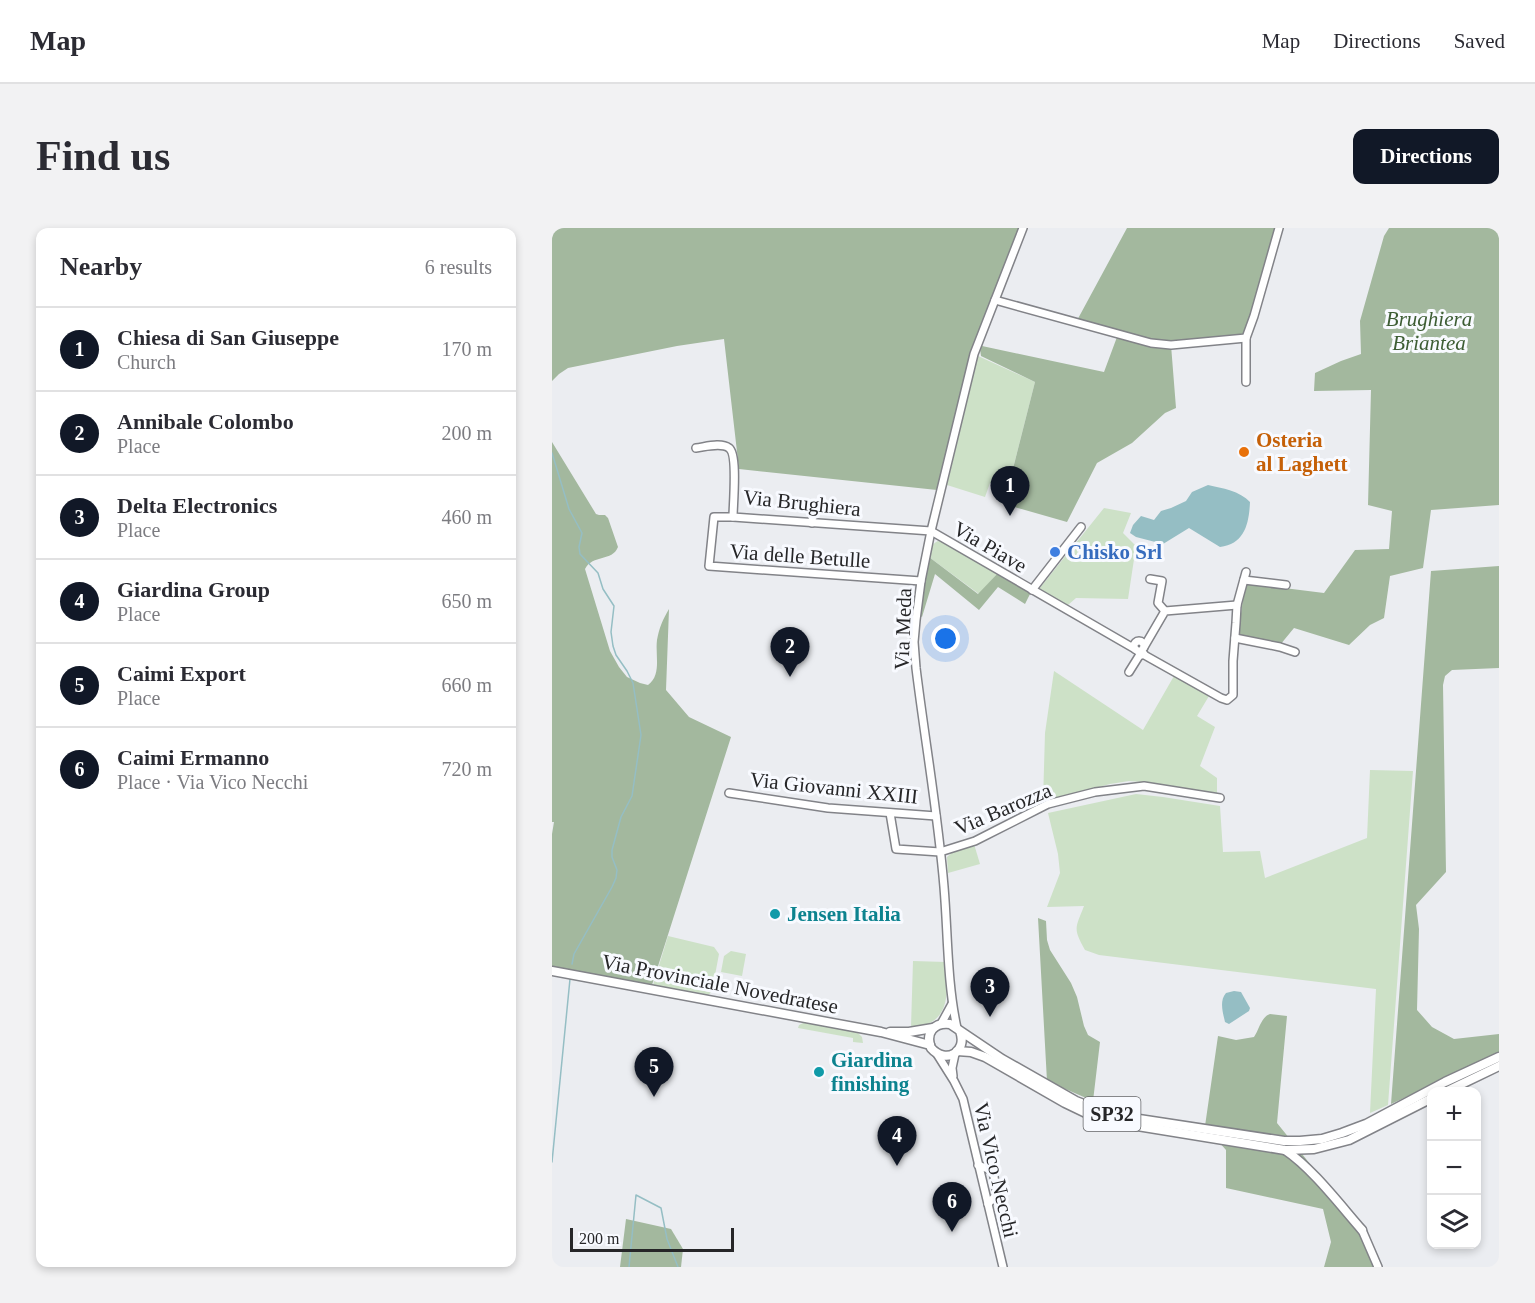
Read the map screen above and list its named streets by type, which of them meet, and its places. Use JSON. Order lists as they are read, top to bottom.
{
  "streets": {
    "main road": ["Via Provinciale Novedratese", "SP32"],
    "street": [
      "Via Brughiera",
      "Via Piave",
      "Via delle Betulle",
      "Via Meda",
      "Via Giovanni XXIII",
      "Via Barozza",
      "Via Vico Necchi"
    ]
  },
  "crossings": [
    ["Via Brughiera", "Via Piave"],
    ["Via Brughiera", "Via delle Betulle"],
    ["Via Brughiera", "Via Meda"],
    ["Via Piave", "Via Meda"],
    ["Via delle Betulle", "Via Meda"],
    ["Via Meda", "Via Giovanni XXIII"],
    ["Via Meda", "Via Barozza"],
    ["Via Meda", "Via Provinciale Novedratese"],
    ["Via Meda", "SP32"],
    ["Via Meda", "Via Vico Necchi"],
    ["Via Provinciale Novedratese", "SP32"],
    ["Via Provinciale Novedratese", "Via Vico Necchi"],
    ["SP32", "Via Vico Necchi"]
  ],
  "parks": ["Brughiera Briantea"],
  "places": [
    "Osteria al Laghett",
    "Chisko Srl",
    "Jensen Italia",
    "Giardina finishing"
  ],
  "scale_bar": "200 m",
  "page": {
    "header": "Map",
    "nav": ["Map", "Directions", "Saved"],
    "buttons": "Directions",
    "title": "Find us",
    "heading": ["Nearby", "6 results"],
    "list": [
      {
        "mark": "1",
        "name": "Chiesa di San Giuseppe",
        "note": "Church",
        "value": "170 m"
      },
      {
        "mark": "2",
        "name": "Annibale Colombo",
        "note": "Place",
        "value": "200 m"
      },
      {
        "mark": "3",
        "name": "Delta Electronics",
        "note": "Place",
        "value": "460 m"
      },
      {
        "mark": "4",
        "name": "Giardina Group",
        "note": "Place",
        "value": "650 m"
      },
      {
        "mark": "5",
        "name": "Caimi Export",
        "note": "Place",
        "value": "660 m"
      },
      {
        "mark": "6",
        "name": "Caimi Ermanno",
        "note": "Place · Via Vico Necchi",
        "value": "720 m"
      }
    ],
    "pins": [
      "1",
      "2",
      "3",
      "5",
      "4",
      "6"
    ],
    "map_buttons": ["+", "−"],
    "scale": "200 m"
  }
}
